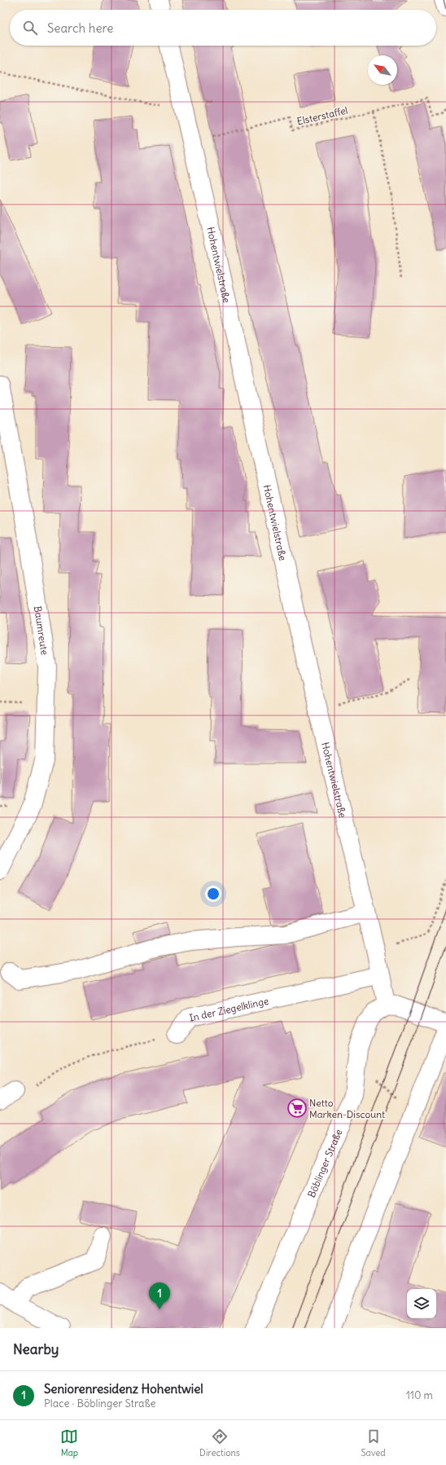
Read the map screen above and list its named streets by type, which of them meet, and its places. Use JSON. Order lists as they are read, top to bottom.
{
  "streets": {
    "street": [
      "Hohentwielstraße",
      "Baumreute",
      "In der Ziegelklinge",
      "Böblinger Straße"
    ],
    "path": ["Elsterstaffel"]
  },
  "crossings": [
    ["Hohentwielstraße", "In der Ziegelklinge"],
    ["Hohentwielstraße", "Böblinger Straße"]
  ],
  "places": {
    "supermarket": ["Netto Marken-Discount"]
  },
  "north": "top left",
  "page": {
    "search": "Search here",
    "pins": "1",
    "heading": "Nearby",
    "list": [
      {
        "mark": "1",
        "name": "Seniorenresidenz Hohentwiel",
        "note": "Place · Böblinger Straße",
        "value": "110 m"
      }
    ],
    "nav": ["Map", "Directions", "Saved"]
  }
}
